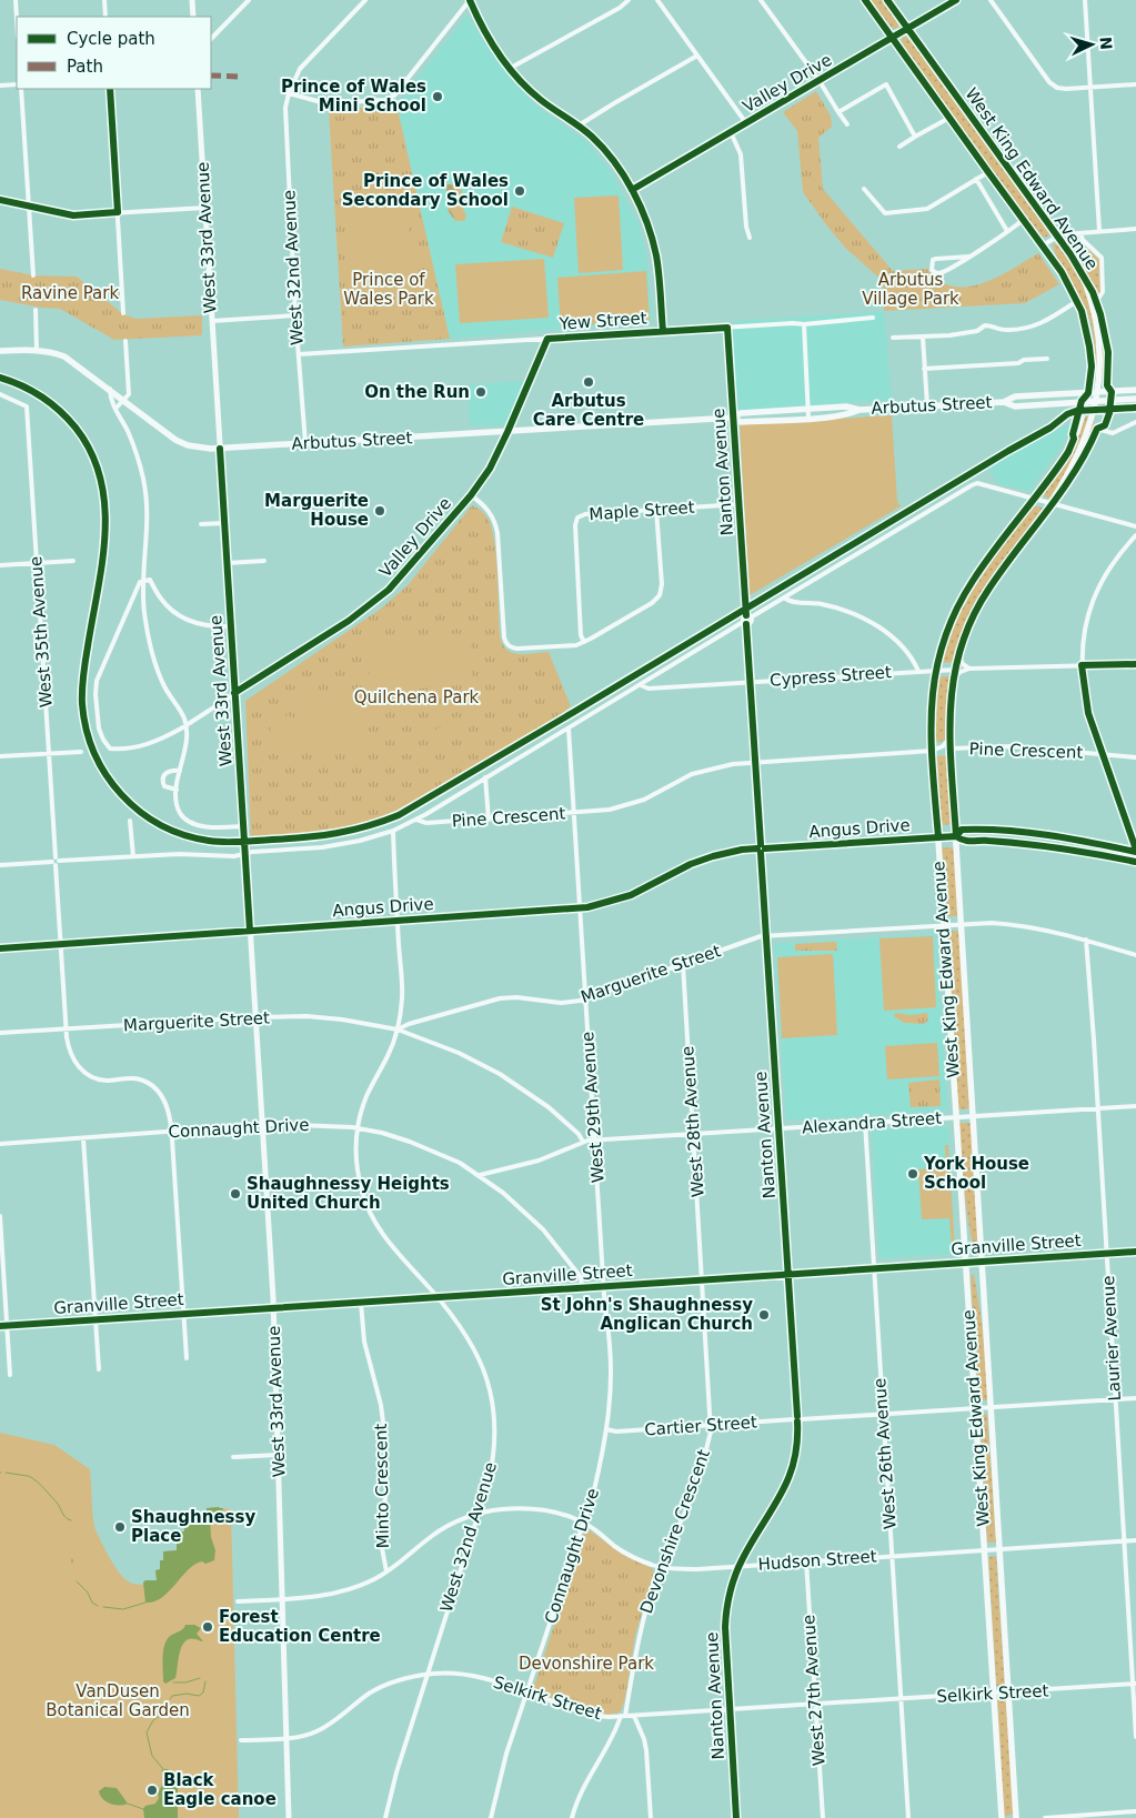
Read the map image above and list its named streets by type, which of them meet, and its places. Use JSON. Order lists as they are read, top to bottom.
{
  "streets": {
    "highway": ["Granville Street"],
    "main road": ["West King Edward Avenue", "Arbutus Street"],
    "street": [
      "Valley Drive",
      "West 33rd Avenue",
      "West 32nd Avenue",
      "Yew Street",
      "Nanton Avenue",
      "Maple Street",
      "West 35th Avenue",
      "Cypress Street",
      "Pine Crescent",
      "Angus Drive",
      "Marguerite Street",
      "West 29th Avenue",
      "West 28th Avenue",
      "Alexandra Street",
      "Connaught Drive",
      "Laurier Avenue",
      "Cartier Street",
      "West 26th Avenue",
      "Minto Crescent",
      "Devonshire Crescent",
      "Hudson Street",
      "West 27th Avenue",
      "Selkirk Street"
    ]
  },
  "crossings": [
    ["Valley Drive", "West King Edward Avenue"],
    ["Valley Drive", "West 33rd Avenue"],
    ["Valley Drive", "Yew Street"],
    ["Valley Drive", "Arbutus Street"],
    ["West King Edward Avenue", "Arbutus Street"],
    ["West King Edward Avenue", "Cypress Street"],
    ["West King Edward Avenue", "Pine Crescent"],
    ["West King Edward Avenue", "Angus Drive"],
    ["West King Edward Avenue", "Marguerite Street"],
    ["West King Edward Avenue", "Alexandra Street"],
    ["West King Edward Avenue", "Granville Street"],
    ["West King Edward Avenue", "Cartier Street"],
    ["West King Edward Avenue", "Hudson Street"],
    ["West King Edward Avenue", "Selkirk Street"],
    ["West 33rd Avenue", "Arbutus Street"],
    ["West 33rd Avenue", "Pine Crescent"],
    ["West 33rd Avenue", "Angus Drive"],
    ["West 33rd Avenue", "Marguerite Street"],
    ["West 33rd Avenue", "Connaught Drive"],
    ["West 33rd Avenue", "Granville Street"],
    ["West 33rd Avenue", "Hudson Street"],
    ["West 33rd Avenue", "Selkirk Street"],
    ["West 32nd Avenue", "Yew Street"],
    ["West 32nd Avenue", "Arbutus Street"],
    ["West 32nd Avenue", "Pine Crescent"],
    ["West 32nd Avenue", "Angus Drive"],
    ["West 32nd Avenue", "Marguerite Street"],
    ["West 32nd Avenue", "Connaught Drive"],
    ["West 32nd Avenue", "Granville Street"],
    ["West 32nd Avenue", "Hudson Street"],
    ["West 32nd Avenue", "Selkirk Street"],
    ["Yew Street", "Nanton Avenue"],
    ["Arbutus Street", "Nanton Avenue"],
    ["Nanton Avenue", "Maple Street"],
    ["Nanton Avenue", "Cypress Street"],
    ["Nanton Avenue", "Pine Crescent"],
    ["Nanton Avenue", "Angus Drive"],
    ["Nanton Avenue", "Marguerite Street"],
    ["Nanton Avenue", "Alexandra Street"],
    ["Nanton Avenue", "Granville Street"],
    ["Nanton Avenue", "Cartier Street"],
    ["Nanton Avenue", "Hudson Street"],
    ["Nanton Avenue", "Selkirk Street"],
    ["West 35th Avenue", "Pine Crescent"],
    ["West 35th Avenue", "Angus Drive"],
    ["West 35th Avenue", "Marguerite Street"],
    ["West 35th Avenue", "Connaught Drive"],
    ["West 35th Avenue", "Granville Street"],
    ["Pine Crescent", "West 29th Avenue"],
    ["Angus Drive", "West 29th Avenue"],
    ["Marguerite Street", "West 29th Avenue"],
    ["Marguerite Street", "West 28th Avenue"],
    ["Marguerite Street", "Laurier Avenue"],
    ["West 29th Avenue", "Alexandra Street"],
    ["West 29th Avenue", "Connaught Drive"],
    ["West 29th Avenue", "Granville Street"],
    ["West 28th Avenue", "Alexandra Street"],
    ["West 28th Avenue", "Granville Street"],
    ["West 28th Avenue", "Devonshire Crescent"],
    ["Alexandra Street", "Connaught Drive"],
    ["Alexandra Street", "Laurier Avenue"],
    ["Alexandra Street", "West 26th Avenue"],
    ["Connaught Drive", "Granville Street"],
    ["Connaught Drive", "Cartier Street"],
    ["Connaught Drive", "Hudson Street"],
    ["Connaught Drive", "Selkirk Street"],
    ["Granville Street", "Laurier Avenue"],
    ["Granville Street", "West 26th Avenue"],
    ["Granville Street", "Minto Crescent"],
    ["Granville Street", "Devonshire Crescent"],
    ["Laurier Avenue", "Cartier Street"],
    ["Laurier Avenue", "Hudson Street"],
    ["Laurier Avenue", "Selkirk Street"],
    ["Cartier Street", "West 26th Avenue"],
    ["Cartier Street", "Devonshire Crescent"],
    ["West 26th Avenue", "Hudson Street"],
    ["West 26th Avenue", "Selkirk Street"],
    ["Minto Crescent", "Hudson Street"],
    ["Devonshire Crescent", "Hudson Street"],
    ["Devonshire Crescent", "Selkirk Street"],
    ["Hudson Street", "West 27th Avenue"],
    ["West 27th Avenue", "Selkirk Street"]
  ],
  "parks": [
    "Prince of Wales Park",
    "Arbutus Village Park",
    "Ravine Park",
    "Quilchena Park",
    "Devonshire Park",
    "VanDusen Botanical Garden"
  ],
  "places": [
    "Prince of Wales Mini School",
    "Prince of Wales Secondary School",
    "Arbutus Care Centre",
    "On the Run",
    "Marguerite House",
    "York House School",
    "Shaughnessy Heights United Church",
    "St John's Shaughnessy Anglican Church",
    "Shaughnessy Place",
    "Forest Education Centre",
    "Black Eagle canoe"
  ],
  "legend": ["Cycle path", "Path"],
  "north": "right"
}
